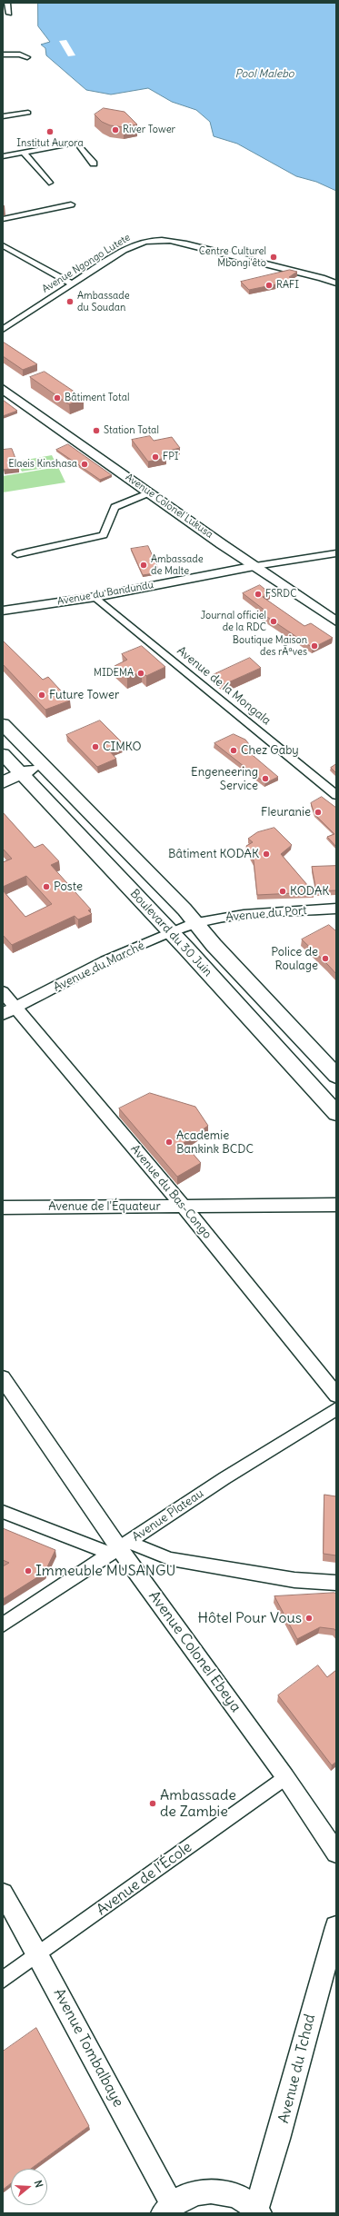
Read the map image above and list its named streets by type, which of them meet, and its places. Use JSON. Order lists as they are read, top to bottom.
{
  "streets": {
    "main road": ["Avenue Colonel Lukusa", "Boulevard du 30 Juin", "Avenue du Tchad"],
    "street": [
      "Avenue Ngongo Lutete",
      "Avenue du Bandundu",
      "Avenue de la Mongala",
      "Avenue du Port",
      "Avenue du Marché",
      "Avenue du Bas-Congo",
      "Avenue de l'Équateur",
      "Avenue Plateau",
      "Avenue Colonel Ebeya",
      "Avenue de l’École",
      "Avenue Tombalbaye"
    ]
  },
  "crossings": [
    ["Avenue Colonel Lukusa", "Avenue du Bandundu"],
    ["Avenue du Bandundu", "Avenue de la Mongala"],
    ["Avenue du Port", "Boulevard du 30 Juin"],
    ["Avenue du Port", "Avenue du Marché"],
    ["Boulevard du 30 Juin", "Avenue du Marché"],
    ["Avenue du Marché", "Avenue du Bas-Congo"],
    ["Avenue du Bas-Congo", "Avenue de l'Équateur"],
    ["Avenue Plateau", "Avenue Colonel Ebeya"],
    ["Avenue Colonel Ebeya", "Avenue de l’École"],
    ["Avenue de l’École", "Avenue Tombalbaye"]
  ],
  "water": ["Pool Malebo"],
  "places": [
    "River Tower",
    "Institut Aurora",
    "Centre Culturel Mbongi'êto",
    "RAFI",
    "Ambassade du Soudan",
    "Bâtiment Total",
    "Station Total",
    "FPI",
    "Elaeis Kinshasa",
    "Ambassade de Malte",
    "FSRDC",
    "Journal officiel de la RDC",
    "Boutique Maison des rÃªves",
    "MIDEMA",
    "Future Tower",
    "CIMKO",
    "Chez Gaby",
    "Engeneering Service",
    "Fleuranie",
    "Bâtiment KODAK",
    "Poste",
    "KODAK",
    "Police de Roulage",
    "Academie Bankink BCDC",
    "Immeuble MUSANGU",
    "Hôtel Pour Vous",
    "Ambassade de Zambie"
  ],
  "north": "right"
}
